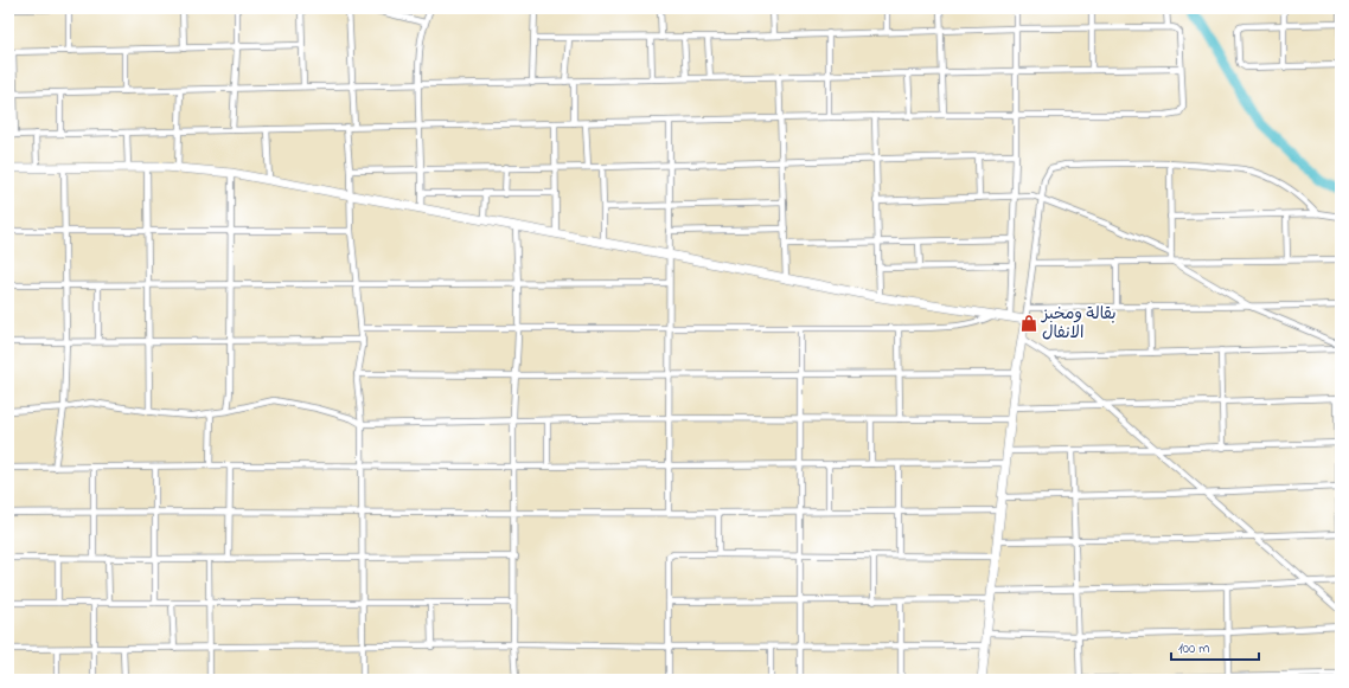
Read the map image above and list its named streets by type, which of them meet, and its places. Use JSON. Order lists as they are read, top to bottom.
{
  "places": {
    "shop": ["بقالة ومخبز الانفال"]
  },
  "scale_bar": "100 m"
}
